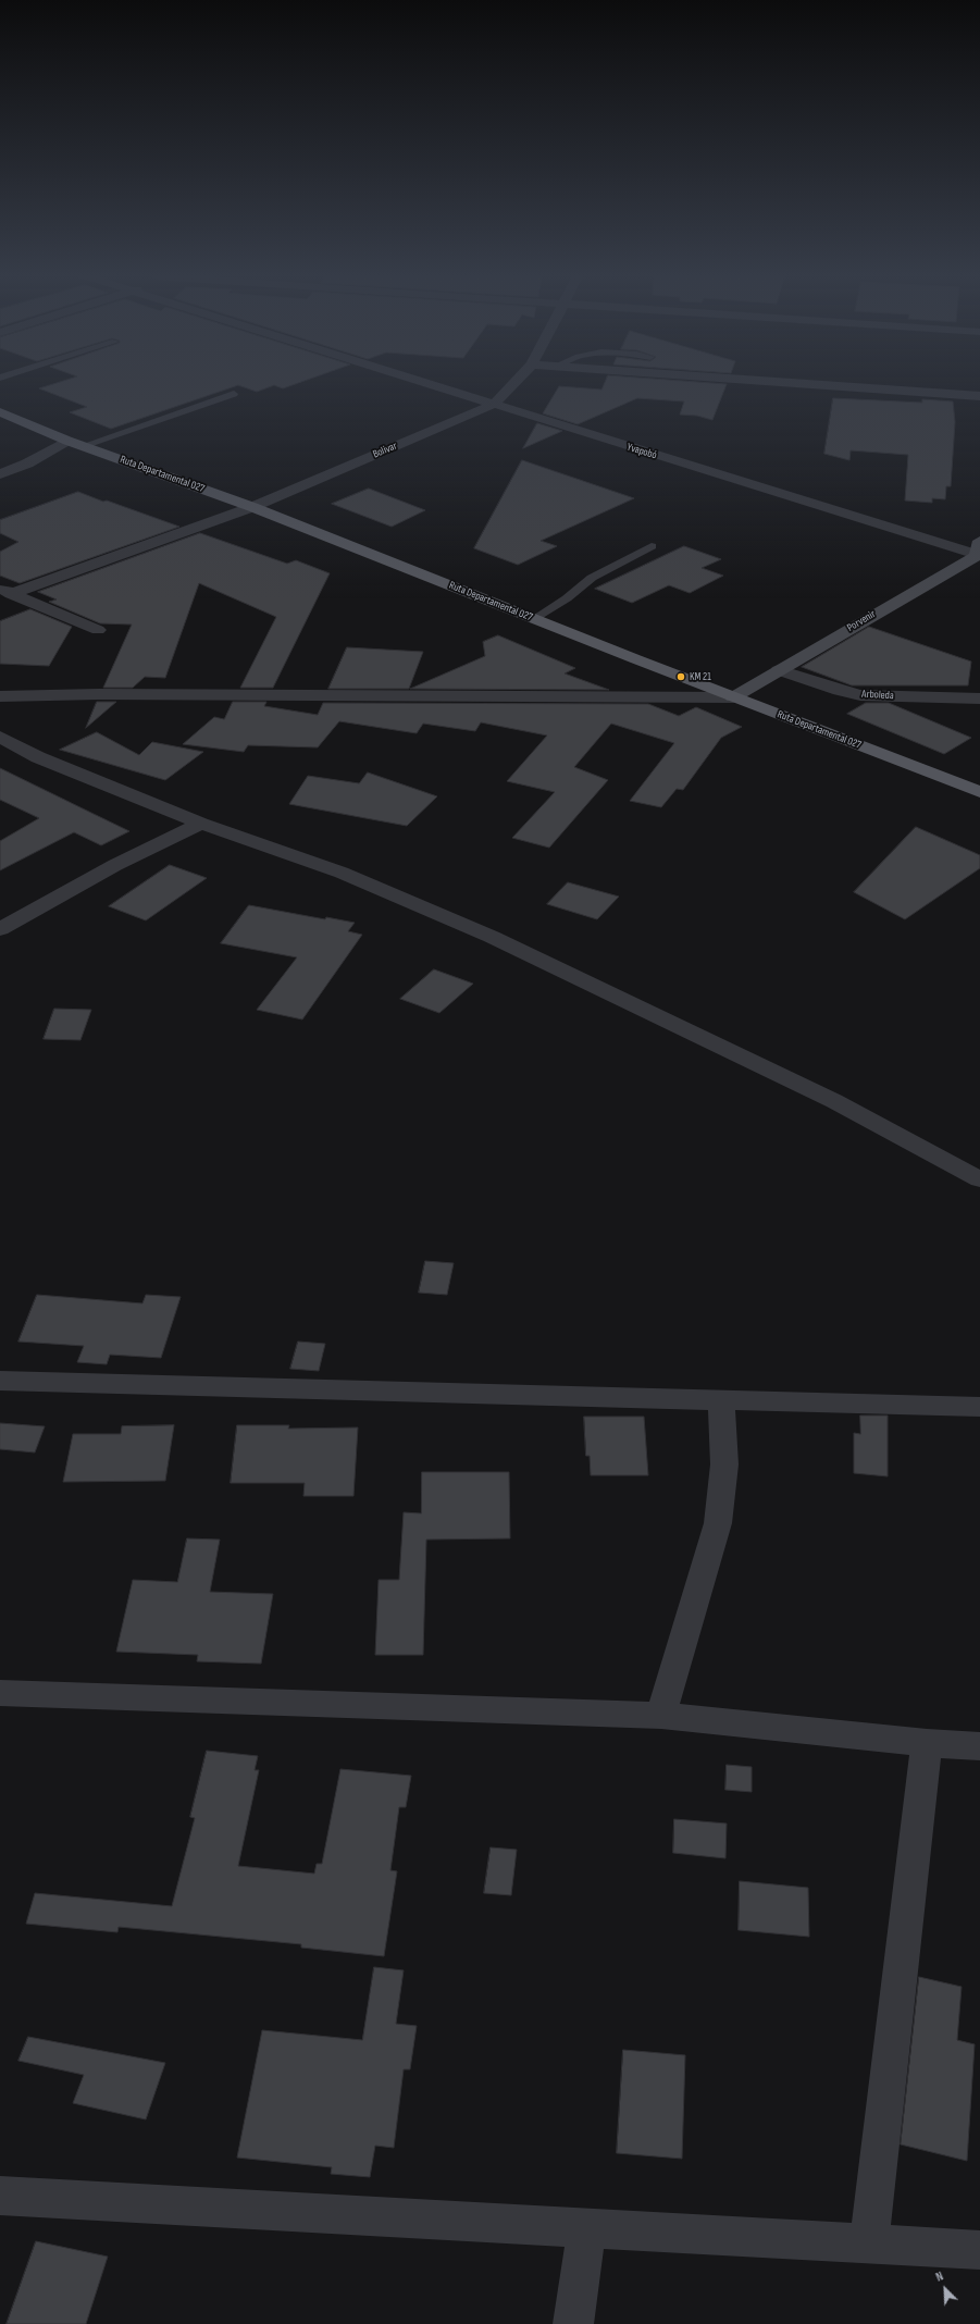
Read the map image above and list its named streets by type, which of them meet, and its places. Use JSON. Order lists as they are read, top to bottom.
{
  "streets": {
    "main road": ["Ruta Departamental 027"],
    "street": [
      "Bolivar",
      "Yvapobó",
      "Porvenir",
      "Arboleda"
    ]
  },
  "crossings": [
    ["Bolivar", "Yvapobó"],
    ["Bolivar", "Ruta Departamental 027"],
    ["Yvapobó", "Porvenir"],
    ["Ruta Departamental 027", "Porvenir"],
    ["Porvenir", "Arboleda"]
  ],
  "places": ["KM 21"],
  "north": "top left"
}
